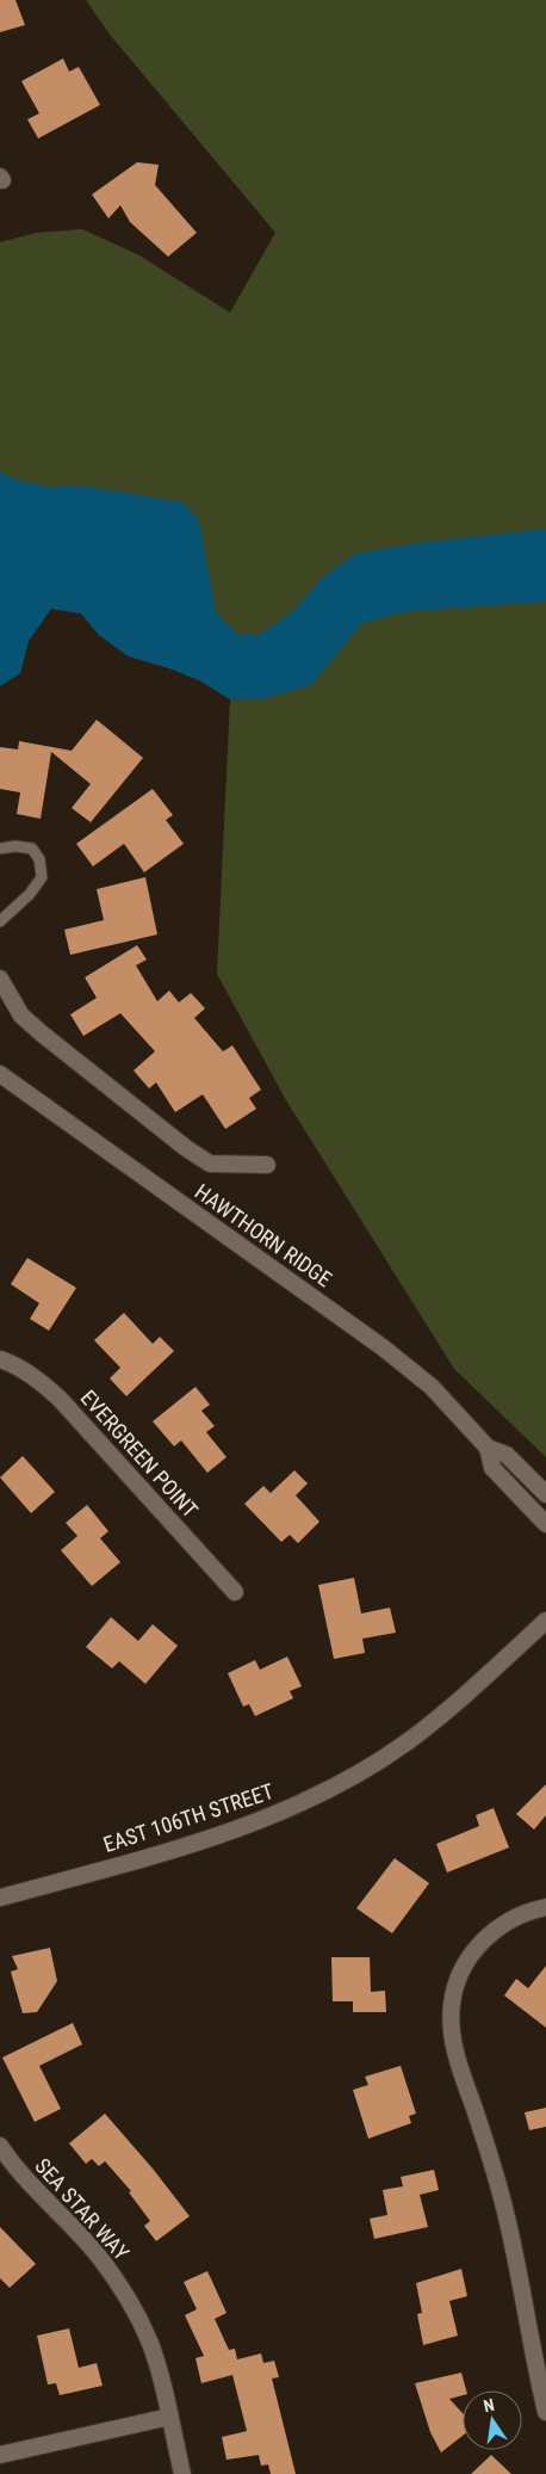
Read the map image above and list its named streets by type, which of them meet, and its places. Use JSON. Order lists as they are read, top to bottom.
{
  "streets": {
    "street": [
      "HAWTHORN RIDGE",
      "EVERGREEN POINT",
      "EAST 106TH STREET",
      "SEA STAR WAY"
    ]
  },
  "north": "top"
}
